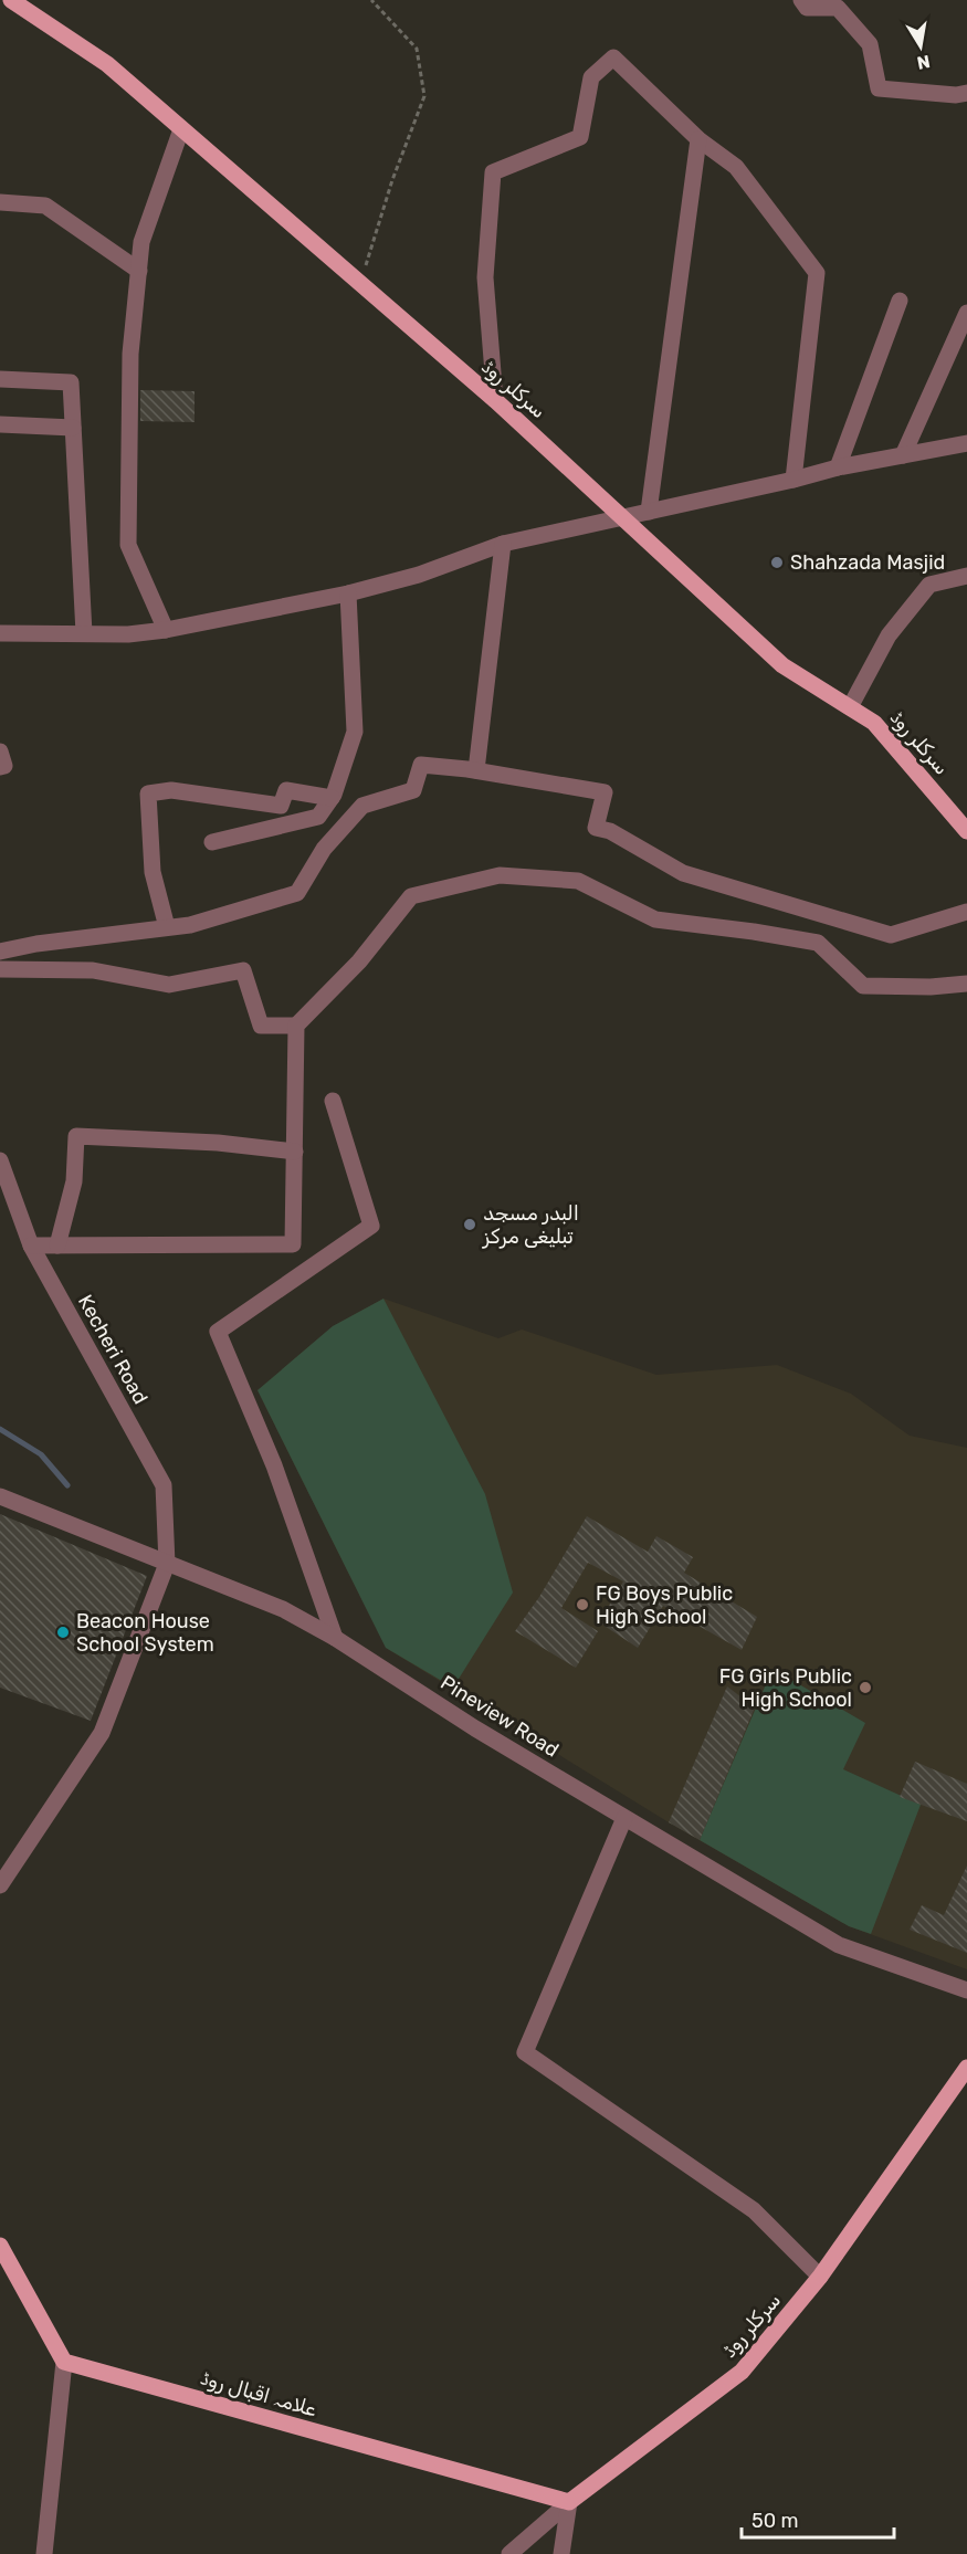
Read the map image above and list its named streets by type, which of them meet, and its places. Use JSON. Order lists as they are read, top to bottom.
{
  "streets": {
    "main road": ["سرکلر روڈ", "علامہ اقبال روڈ"],
    "street": ["Kecheri Road", "Pineview Road"]
  },
  "crossings": [
    ["سرکلر روڈ", "علامہ اقبال روڈ"],
    ["Kecheri Road", "Pineview Road"]
  ],
  "places": [
    "Shahzada Masjid",
    "البدر مسجد تبلیغی مرکز",
    "FG Boys Public High School",
    "Beacon House School System",
    "FG Girls Public High School"
  ],
  "scale_bar": "50 m",
  "north": "bottom"
}
